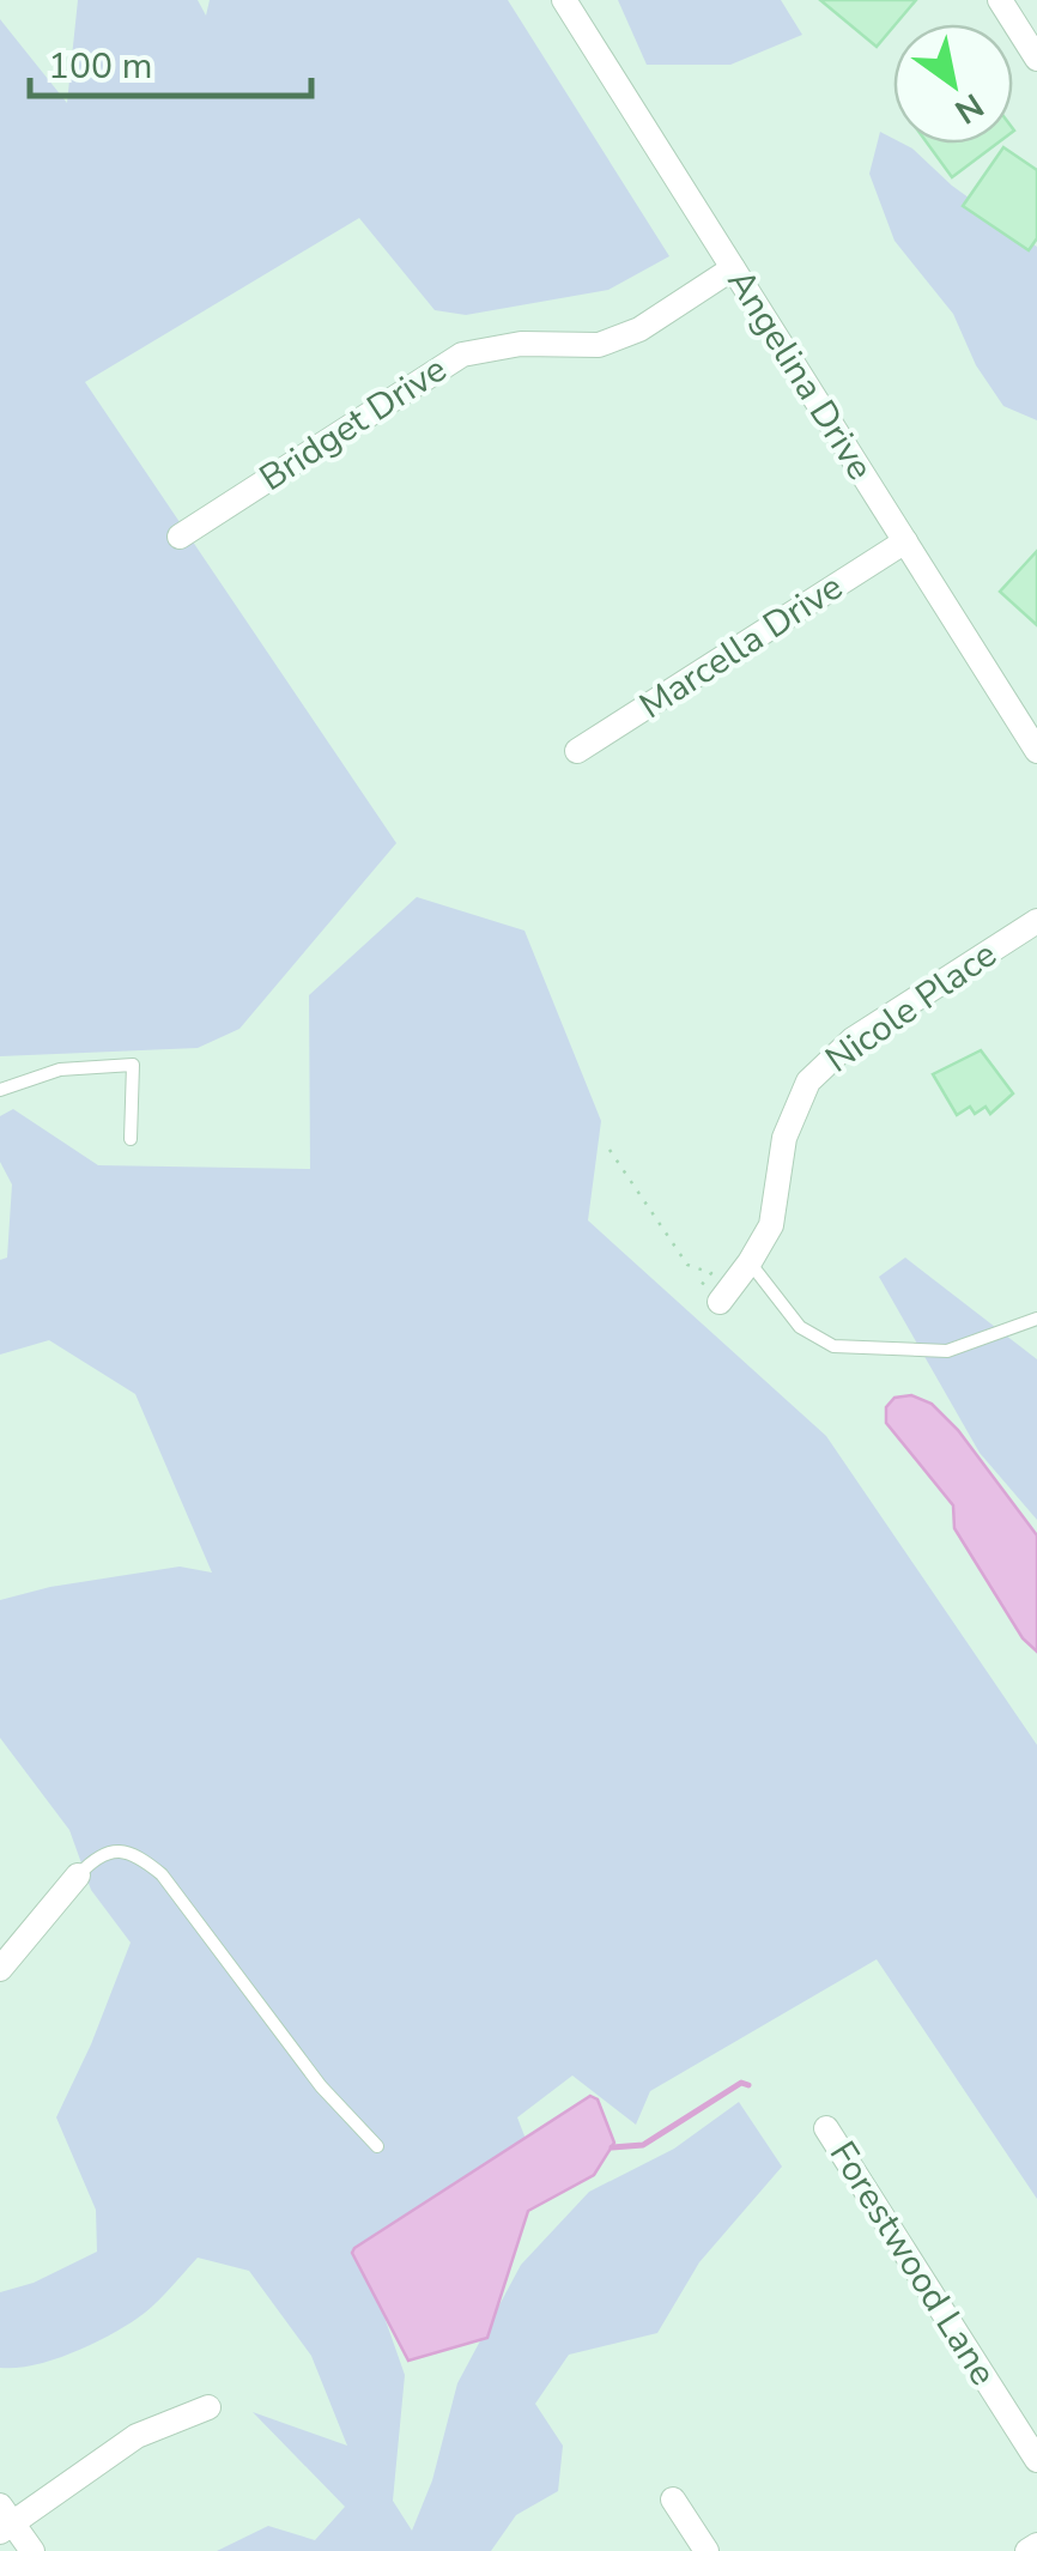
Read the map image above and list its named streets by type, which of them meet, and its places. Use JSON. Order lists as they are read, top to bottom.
{
  "streets": {
    "street": [
      "Angelina Drive",
      "Bridget Drive",
      "Marcella Drive",
      "Nicole Place",
      "Forestwood Lane"
    ]
  },
  "crossings": [
    ["Angelina Drive", "Bridget Drive"],
    ["Angelina Drive", "Marcella Drive"]
  ],
  "scale_bar": "100 m",
  "north": "bottom right"
}
